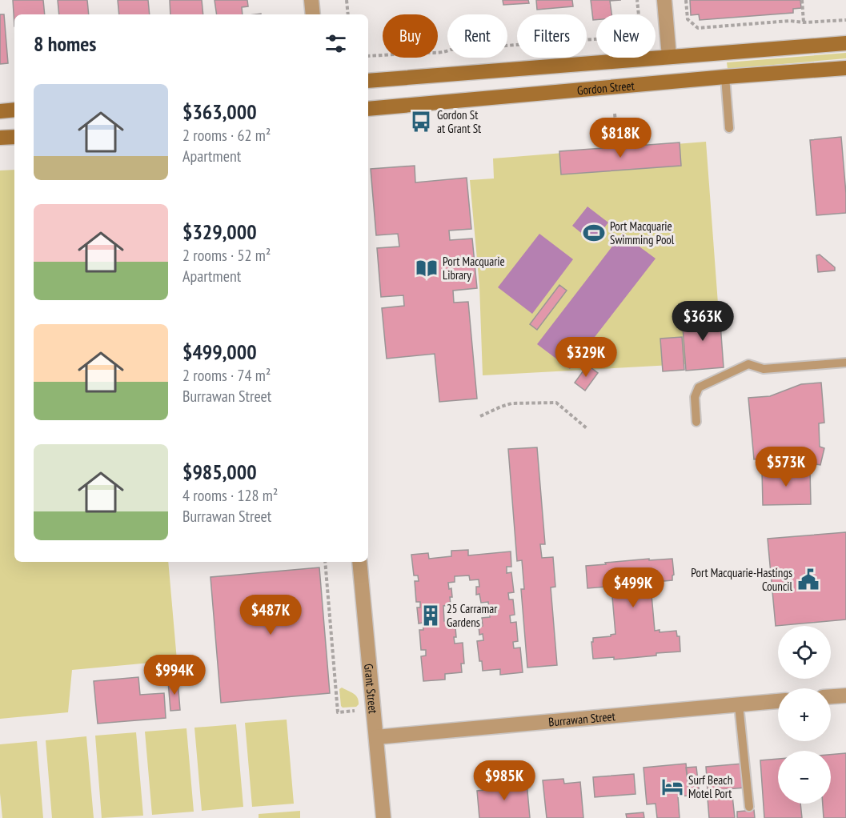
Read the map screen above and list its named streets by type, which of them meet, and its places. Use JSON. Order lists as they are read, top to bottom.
{
  "streets": {
    "main road": ["Gordon Street"],
    "street": ["Grant Street", "Burrawan Street"]
  },
  "crossings": [
    ["Grant Street", "Burrawan Street"]
  ],
  "places": {
    "bus stop": ["Gordon St at Grant St"],
    "sports": ["Port Macquarie Swimming Pool"],
    "library": ["Port Macquarie Library"],
    "public building": ["Port Macquarie-Hastings Council"],
    "building": ["25 Carramar Gardens"],
    "hotel": ["Surf Beach Motel Port"]
  },
  "page": {
    "chip": [
      "Buy",
      "Rent",
      "Filters",
      "New"
    ],
    "heading": "8 homes",
    "list": [
      {
        "name": "$363,000",
        "note": "2 rooms · 62 m² · Apartment"
      },
      {
        "name": "$329,000",
        "note": "2 rooms · 52 m² · Apartment"
      },
      {
        "name": "$499,000",
        "note": "2 rooms · 74 m² · Burrawan Street"
      },
      {
        "name": "$985,000",
        "note": "4 rooms · 128 m² · Burrawan Street"
      }
    ],
    "price": [
      "$818K",
      "$363K",
      "$329K",
      "$573K",
      "$499K",
      "$487K",
      "$994K",
      "$985K"
    ],
    "map_buttons": ["+", "−"]
  }
}
